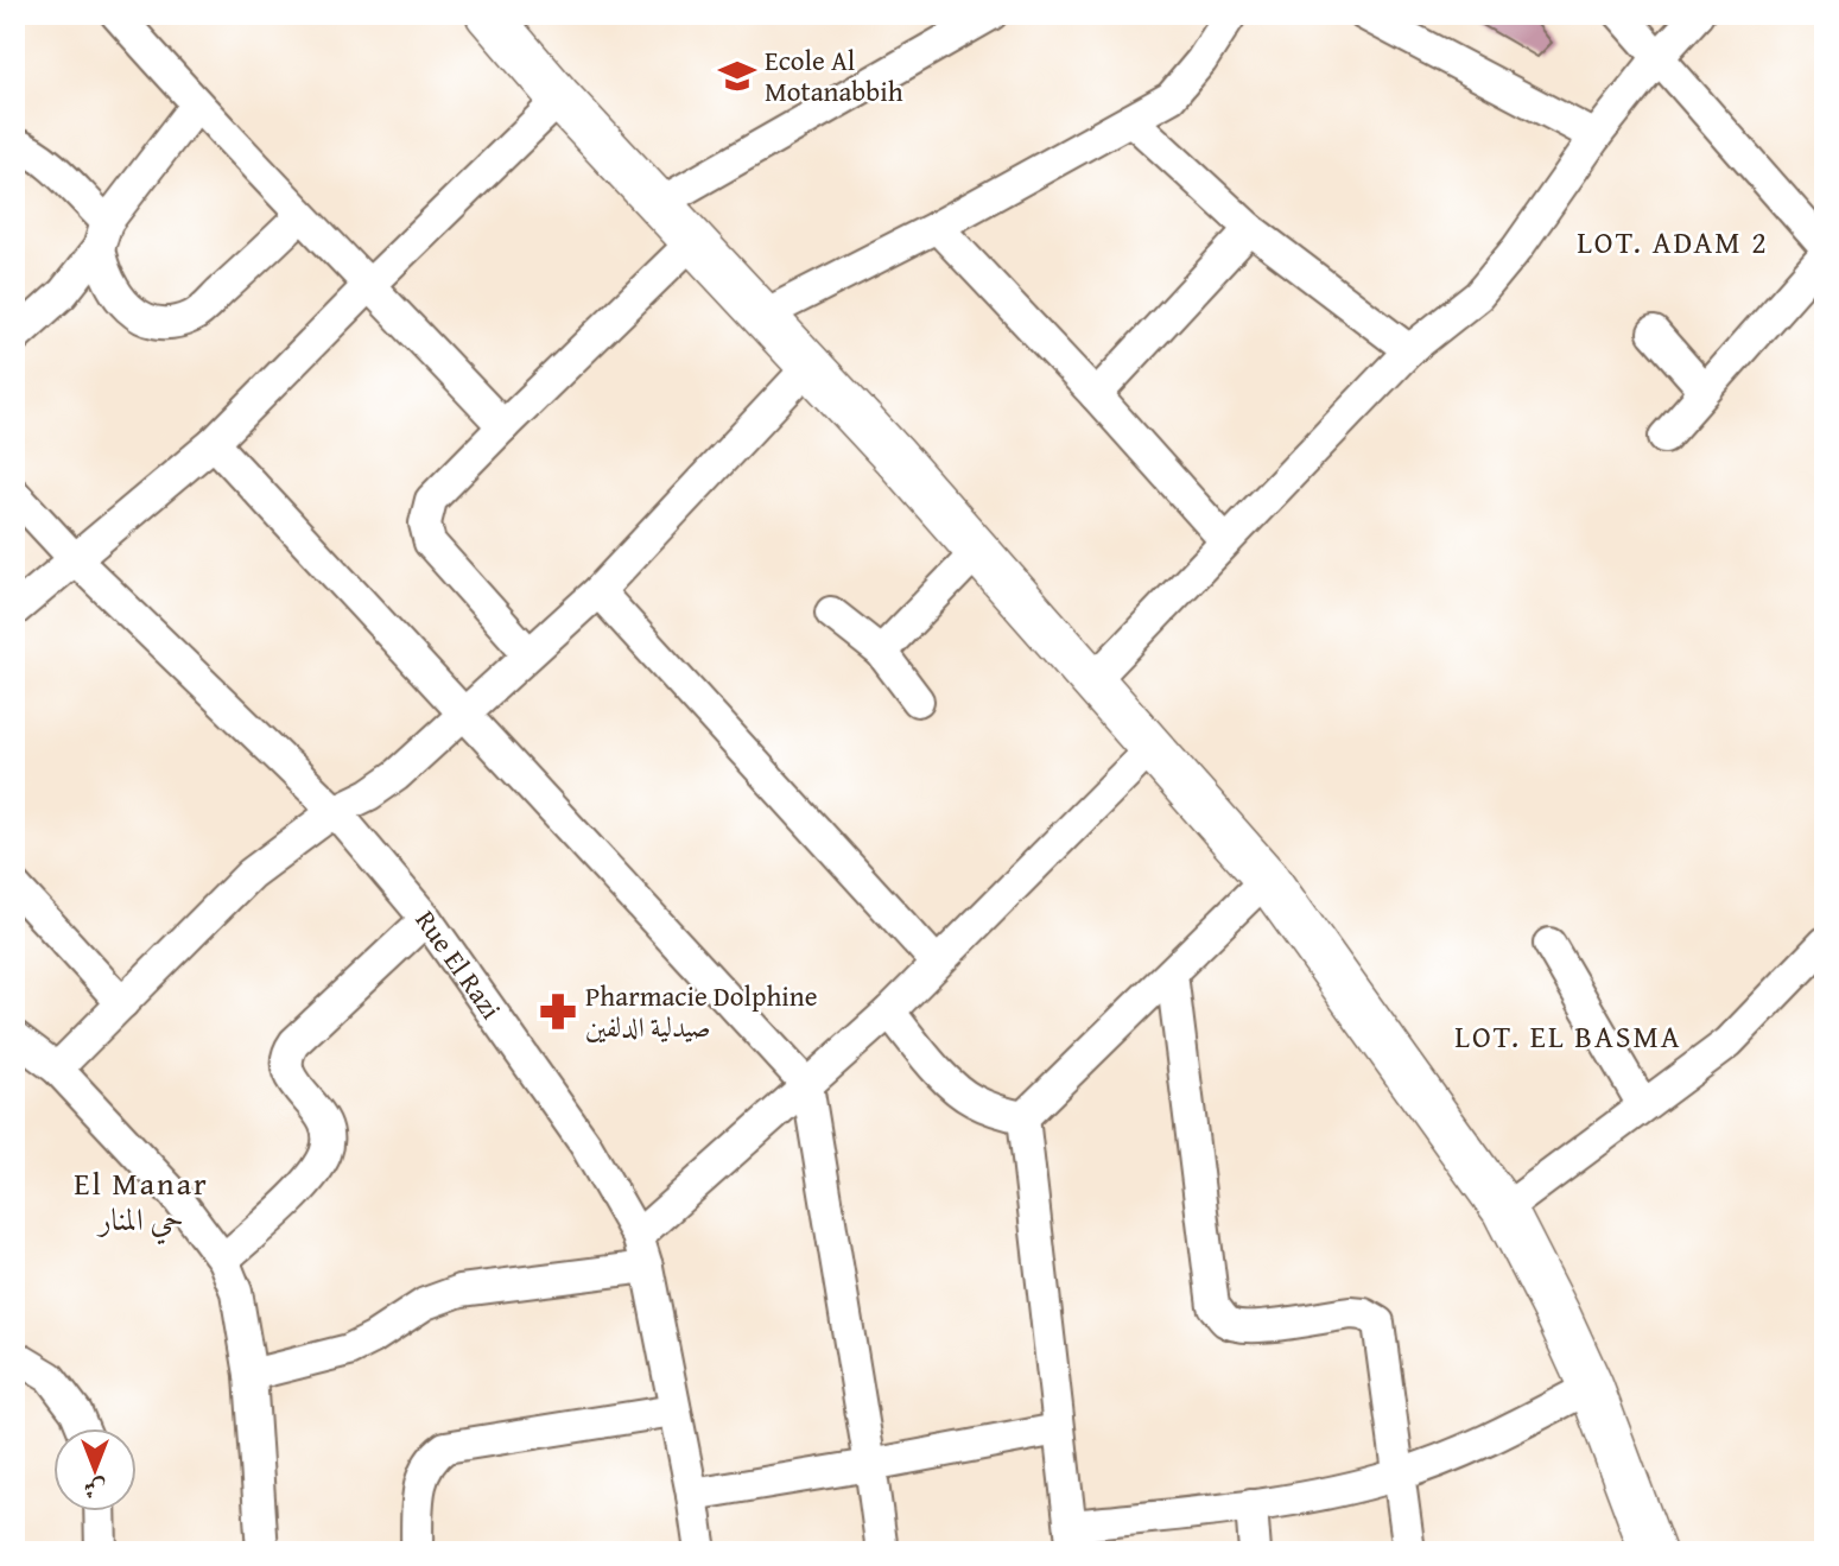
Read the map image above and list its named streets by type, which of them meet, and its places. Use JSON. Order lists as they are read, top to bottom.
{
  "streets": {
    "street": ["Rue El Razi"]
  },
  "districts": ["LOT. ADAM 2", "LOT. EL BASMA", "El Manar حي المنار"],
  "places": {
    "school or university": ["Ecole Al Motanabbih"],
    "pharmacy": ["Pharmacie Dolphine صيدلية الدلفين"]
  },
  "north": "bottom"
}
